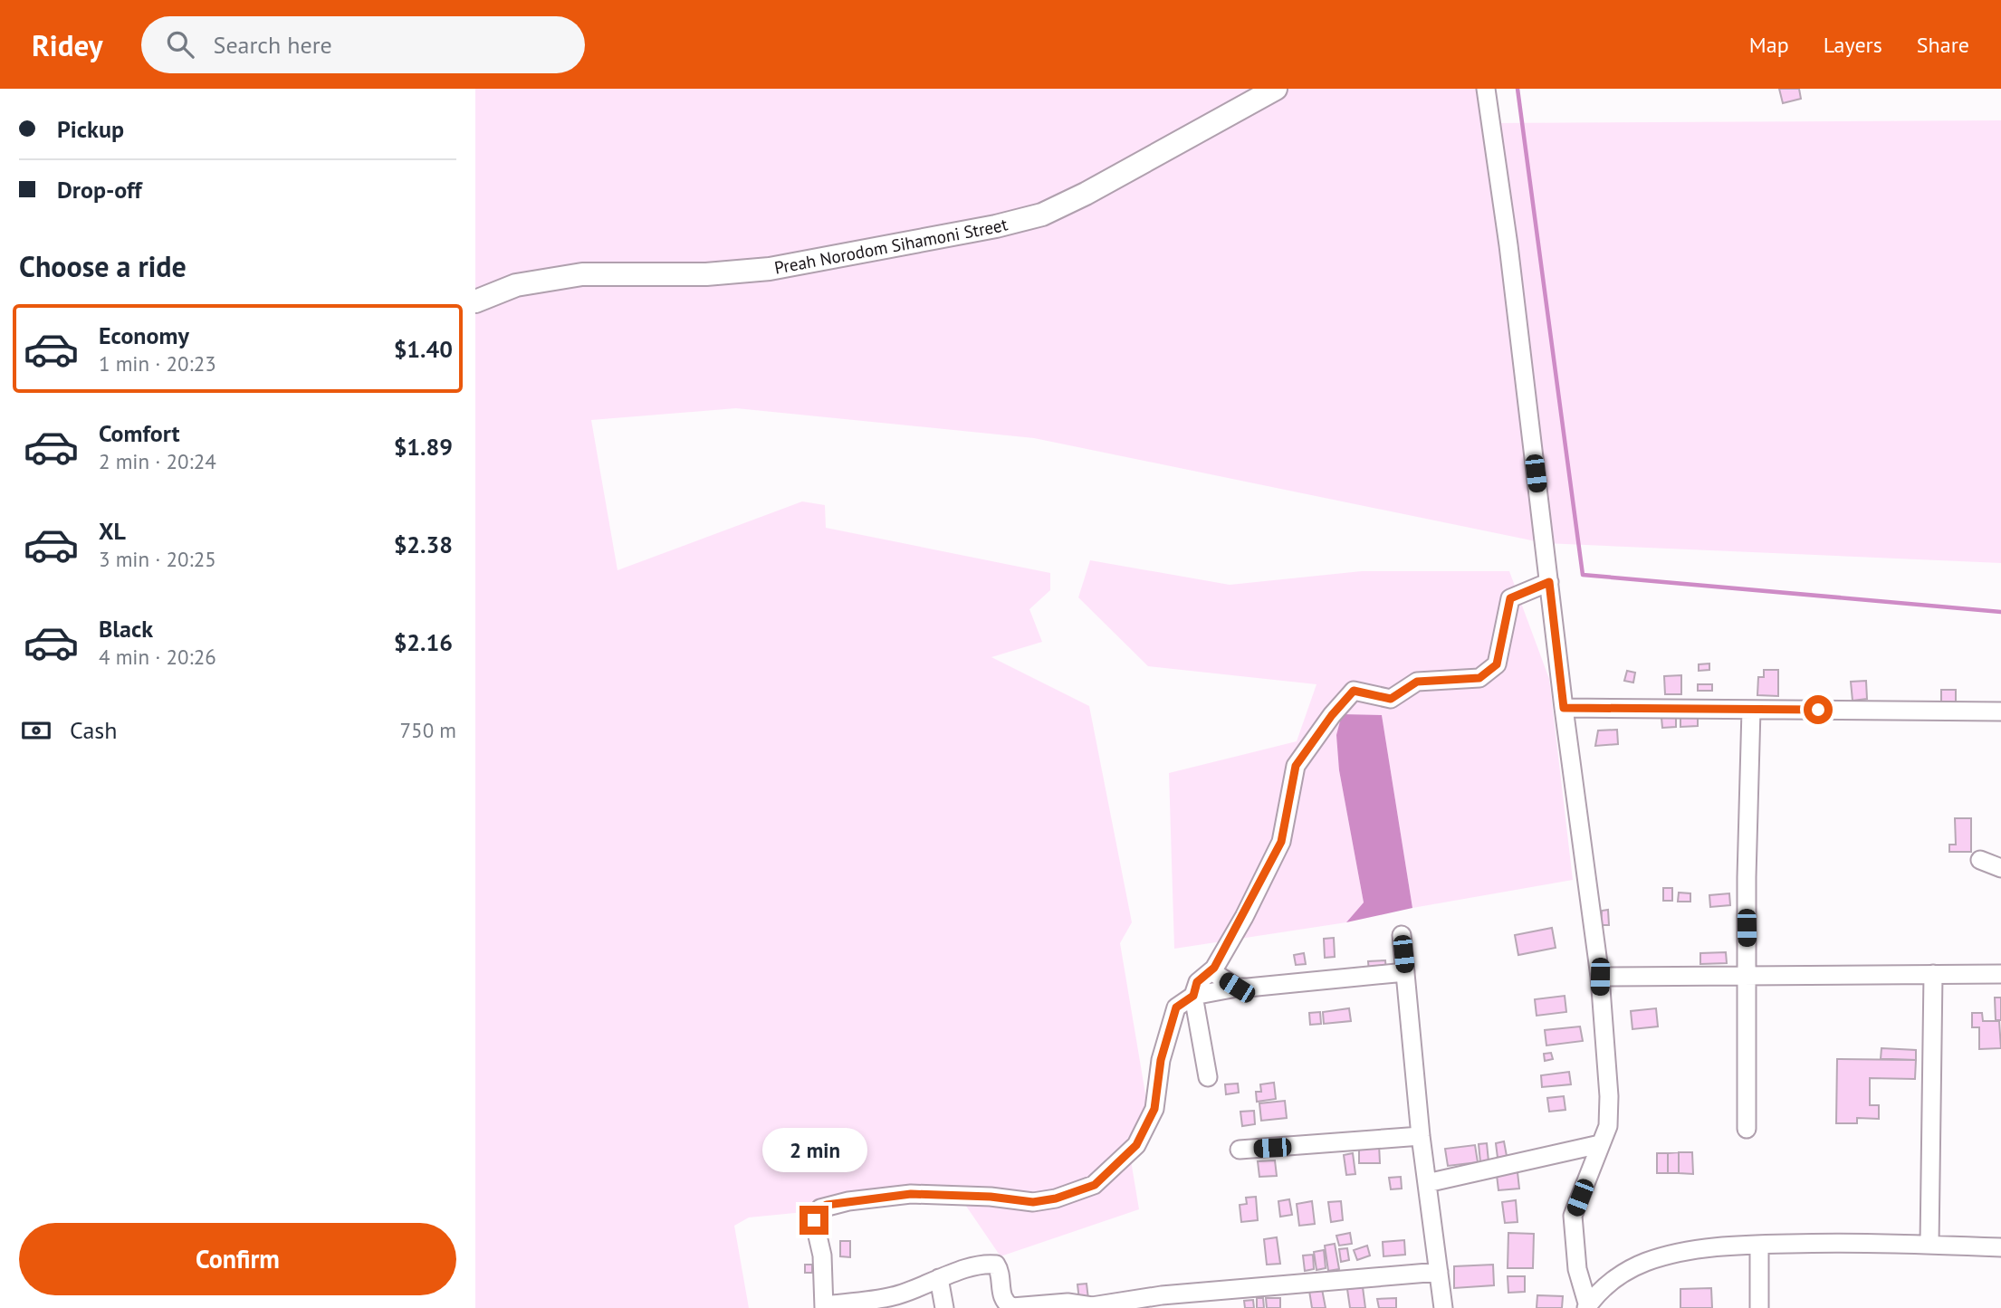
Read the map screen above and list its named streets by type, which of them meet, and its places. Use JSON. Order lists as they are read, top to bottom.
{
  "streets": {
    "main road": ["Preah Norodom Sihamoni Street"]
  },
  "page": {
    "header": "Ridey",
    "search": "Search here",
    "nav": ["Map", "Layers", "Share"],
    "banner": ["Pickup", "Drop-off"],
    "heading": "Choose a ride",
    "list": [
      {
        "name": "Economy",
        "note": "1 min · 20:23",
        "value": "$1.40"
      },
      {
        "name": "Comfort",
        "note": "2 min · 20:24",
        "value": "$1.89"
      },
      {
        "name": "XL",
        "note": "3 min · 20:25",
        "value": "$2.38"
      },
      {
        "name": "Black",
        "note": "4 min · 20:26",
        "value": "$2.16"
      }
    ],
    "pay": ["Cash", "750 m"],
    "bubble": "2 min",
    "buttons": "Confirm"
  }
}
